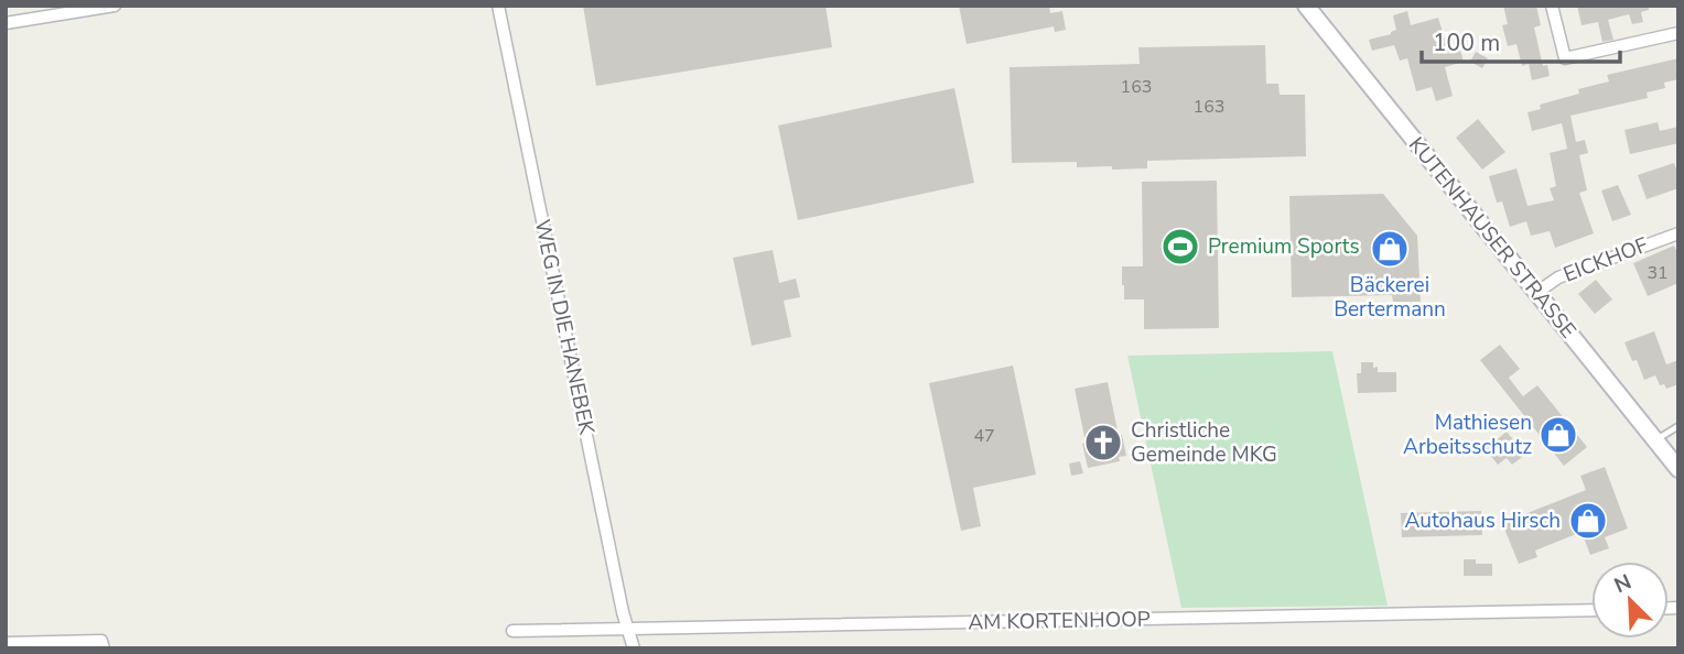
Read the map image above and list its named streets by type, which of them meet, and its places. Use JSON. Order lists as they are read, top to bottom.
{
  "streets": {
    "street": [
      "KUTENHAUSER STRASSE",
      "EICKHOF",
      "WEG IN DIE HANEBEK",
      "AM KORTENHOOP"
    ]
  },
  "crossings": [
    ["KUTENHAUSER STRASSE", "EICKHOF"],
    ["WEG IN DIE HANEBEK", "AM KORTENHOOP"]
  ],
  "places": {
    "sports": ["Premium Sports"],
    "shop": ["Bäckerei Bertermann", "Mathiesen Arbeitsschutz", "Autohaus Hirsch"],
    "church": ["Christliche Gemeinde MKG"]
  },
  "house_numbers": [
    "163",
    "163",
    "31",
    "47"
  ],
  "scale_bar": "100 m",
  "north": "top left"
}
